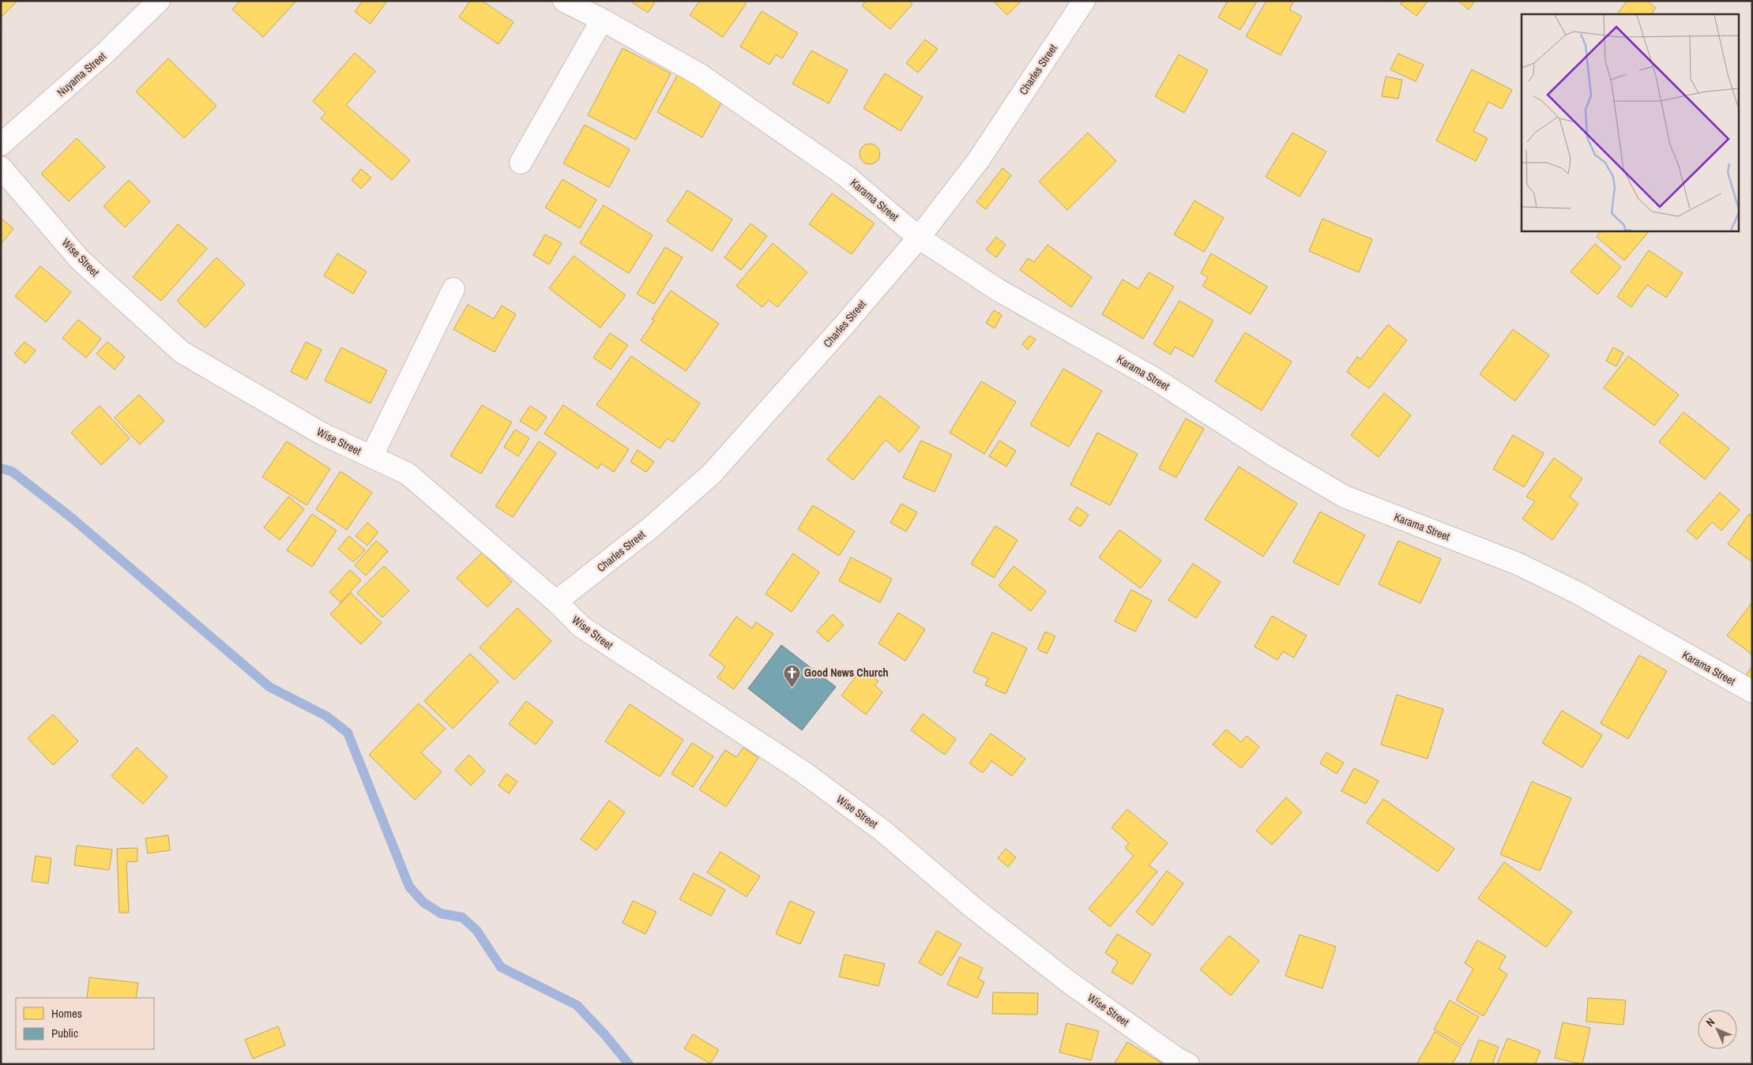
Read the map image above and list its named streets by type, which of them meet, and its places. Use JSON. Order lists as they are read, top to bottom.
{
  "streets": {
    "street": [
      "Charles Street",
      "Nuyama Street",
      "Karama Street",
      "Wise Street"
    ]
  },
  "crossings": [
    ["Charles Street", "Karama Street"],
    ["Charles Street", "Wise Street"]
  ],
  "places": {
    "church": ["Good News Church"]
  },
  "legend": ["Homes", "Public"],
  "north": "top left"
}
